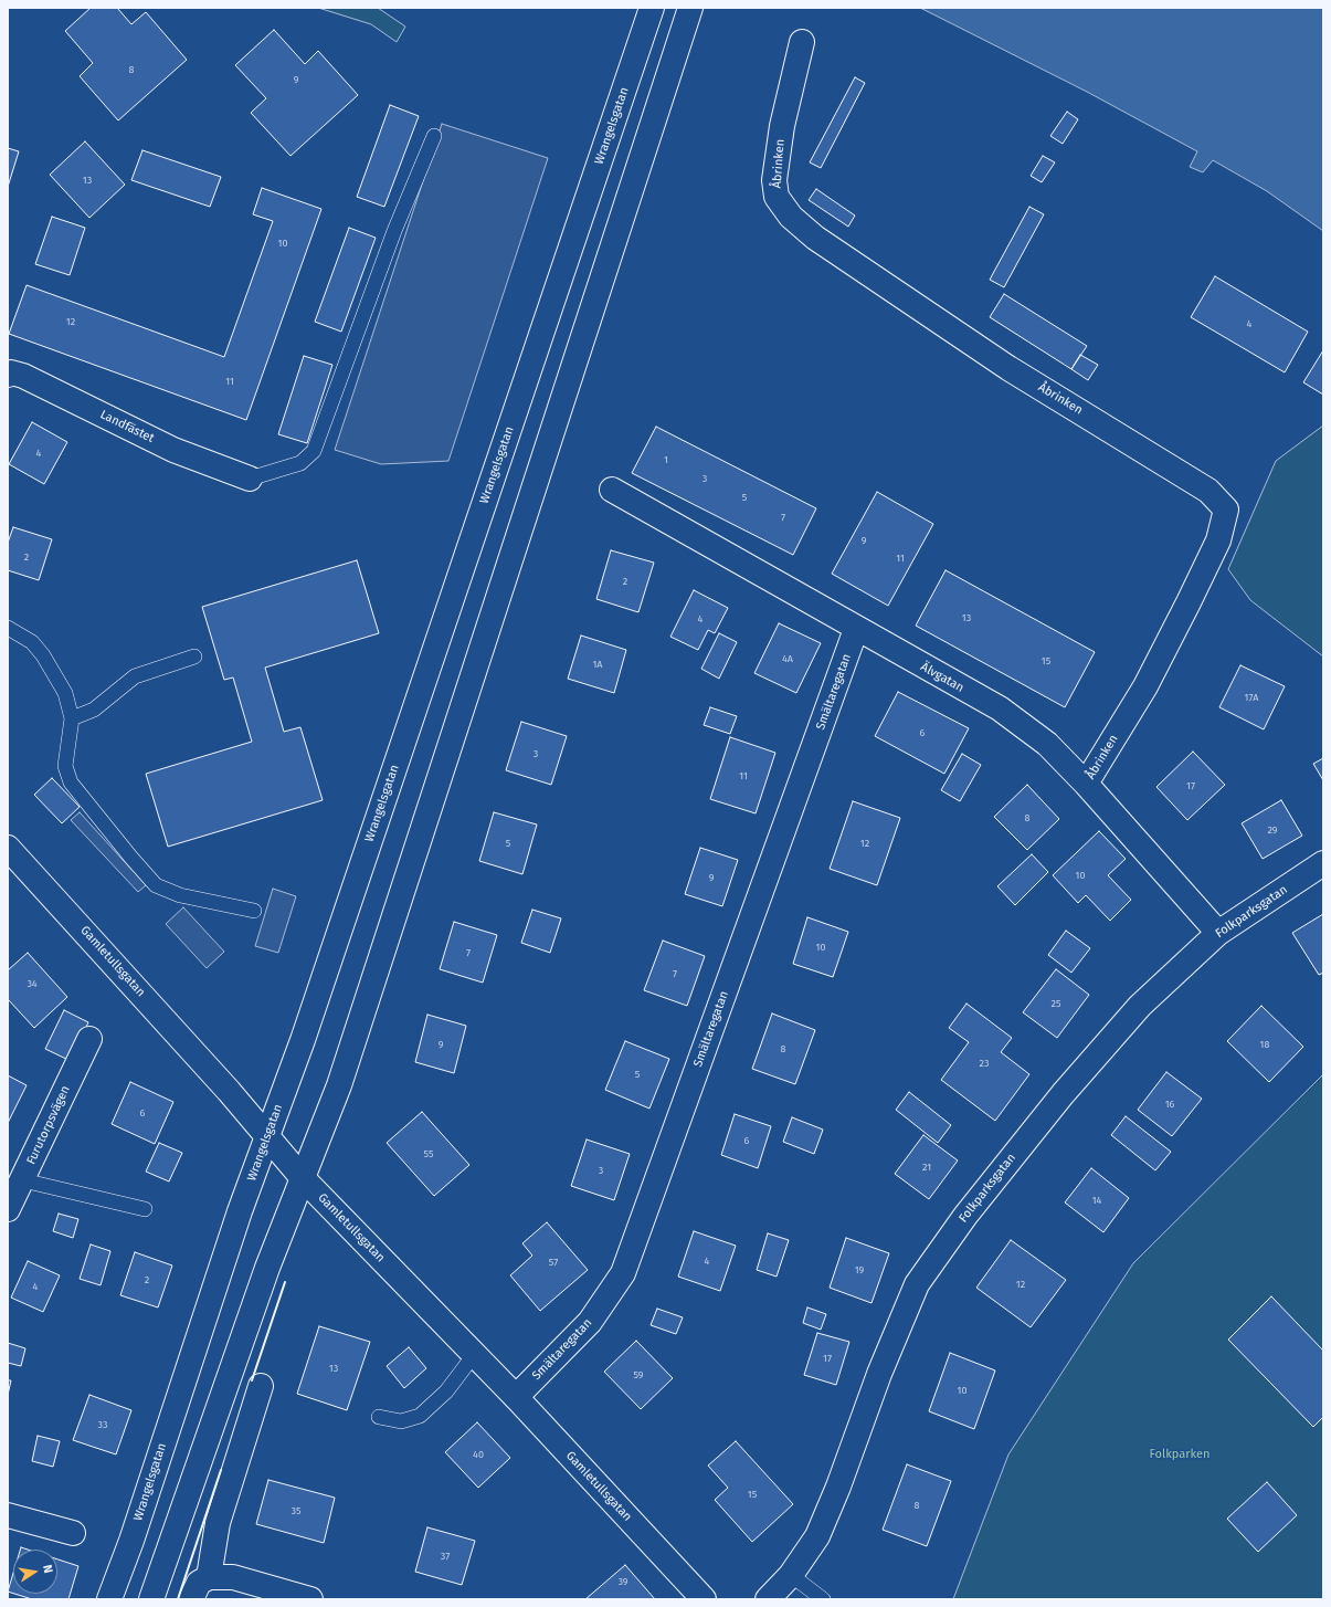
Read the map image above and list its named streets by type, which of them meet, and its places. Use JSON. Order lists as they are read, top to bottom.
{
  "streets": {
    "street": [
      "Wrangelsgatan",
      "Åbrinken",
      "Landfästet",
      "Älvgatan",
      "Smältaregatan",
      "Folkparksgatan",
      "Gamletullsgatan",
      "Furutorpsvägen"
    ]
  },
  "crossings": [
    ["Wrangelsgatan", "Gamletullsgatan"],
    ["Åbrinken", "Älvgatan"],
    ["Älvgatan", "Smältaregatan"],
    ["Älvgatan", "Folkparksgatan"],
    ["Smältaregatan", "Gamletullsgatan"]
  ],
  "parks": ["Folkparken"],
  "house_numbers": [
    "8",
    "9",
    "13",
    "10",
    "12",
    "4",
    "11",
    "4",
    "1",
    "3",
    "5",
    "7",
    "9",
    "2",
    "11",
    "2",
    "13",
    "4",
    "4A",
    "15",
    "1A",
    "17A",
    "6",
    "3",
    "11",
    "17",
    "8",
    "29",
    "5",
    "12",
    "10",
    "9",
    "10",
    "7",
    "7",
    "34",
    "25",
    "9",
    "18",
    "8",
    "23",
    "5",
    "16",
    "6",
    "6",
    "55",
    "21",
    "3",
    "14",
    "4",
    "57",
    "19",
    "2",
    "12",
    "4",
    "17",
    "13",
    "59",
    "10",
    "33",
    "40",
    "15",
    "8",
    "35",
    "37",
    "39"
  ],
  "north": "right"
}
